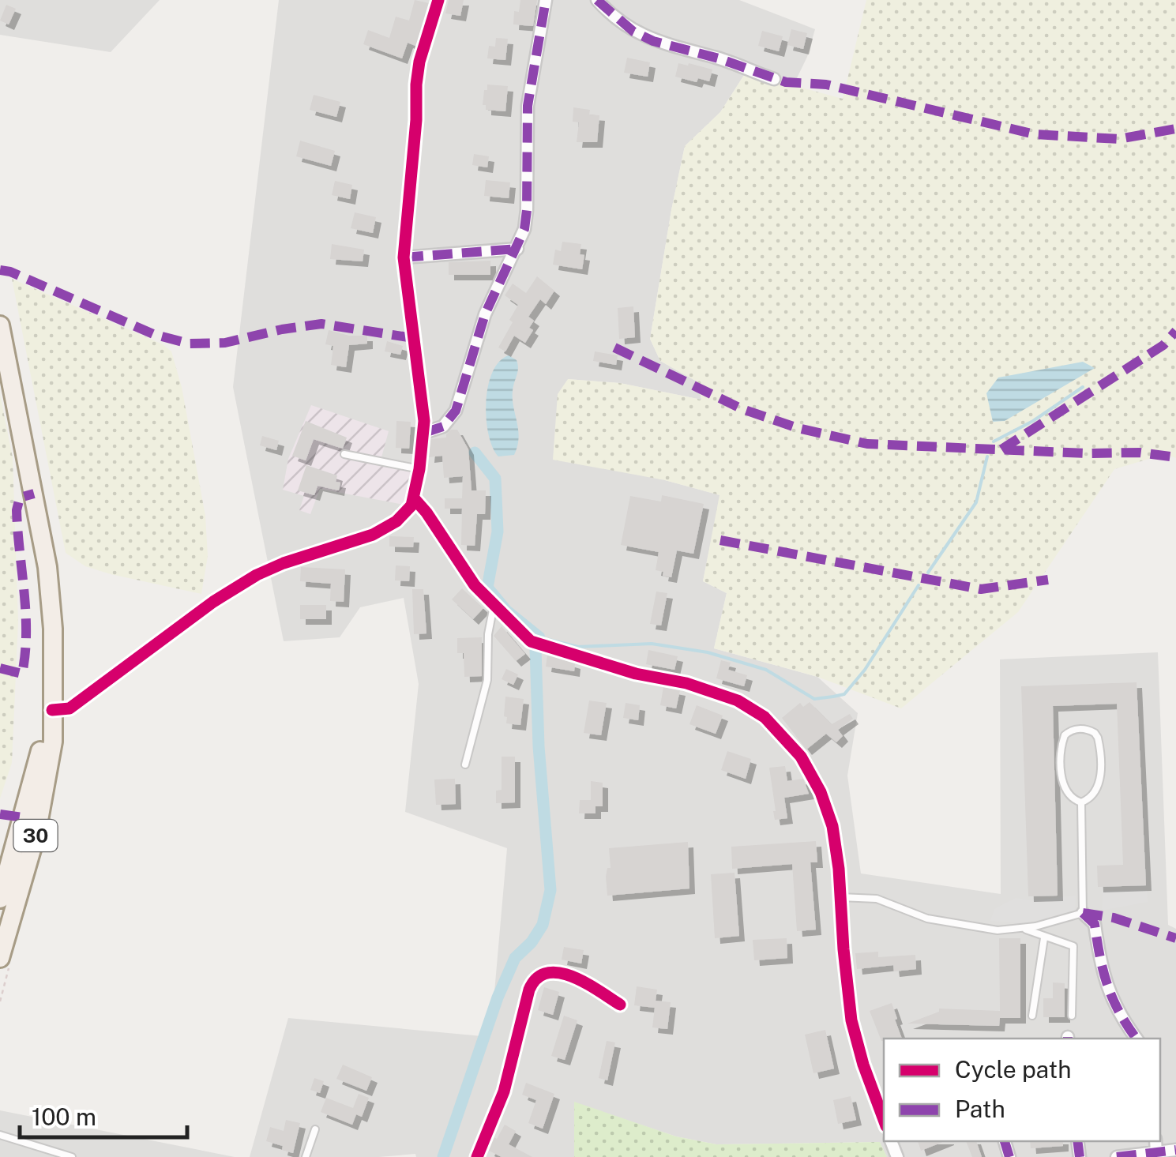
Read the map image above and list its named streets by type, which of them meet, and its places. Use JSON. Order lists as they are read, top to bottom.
{
  "streets": {
    "main road": ["30"]
  },
  "legend": ["Cycle path", "Path"],
  "scale_bar": "100 m"
}
